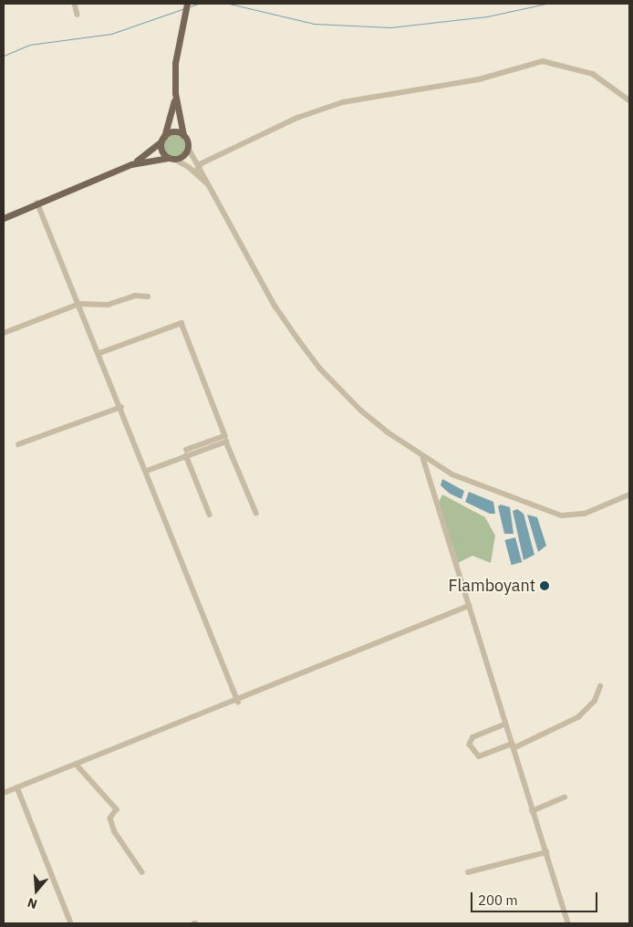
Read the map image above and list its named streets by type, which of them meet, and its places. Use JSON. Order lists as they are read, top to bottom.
{
  "places": ["Flamboyant"],
  "scale_bar": "200 m",
  "north": "bottom"
}
